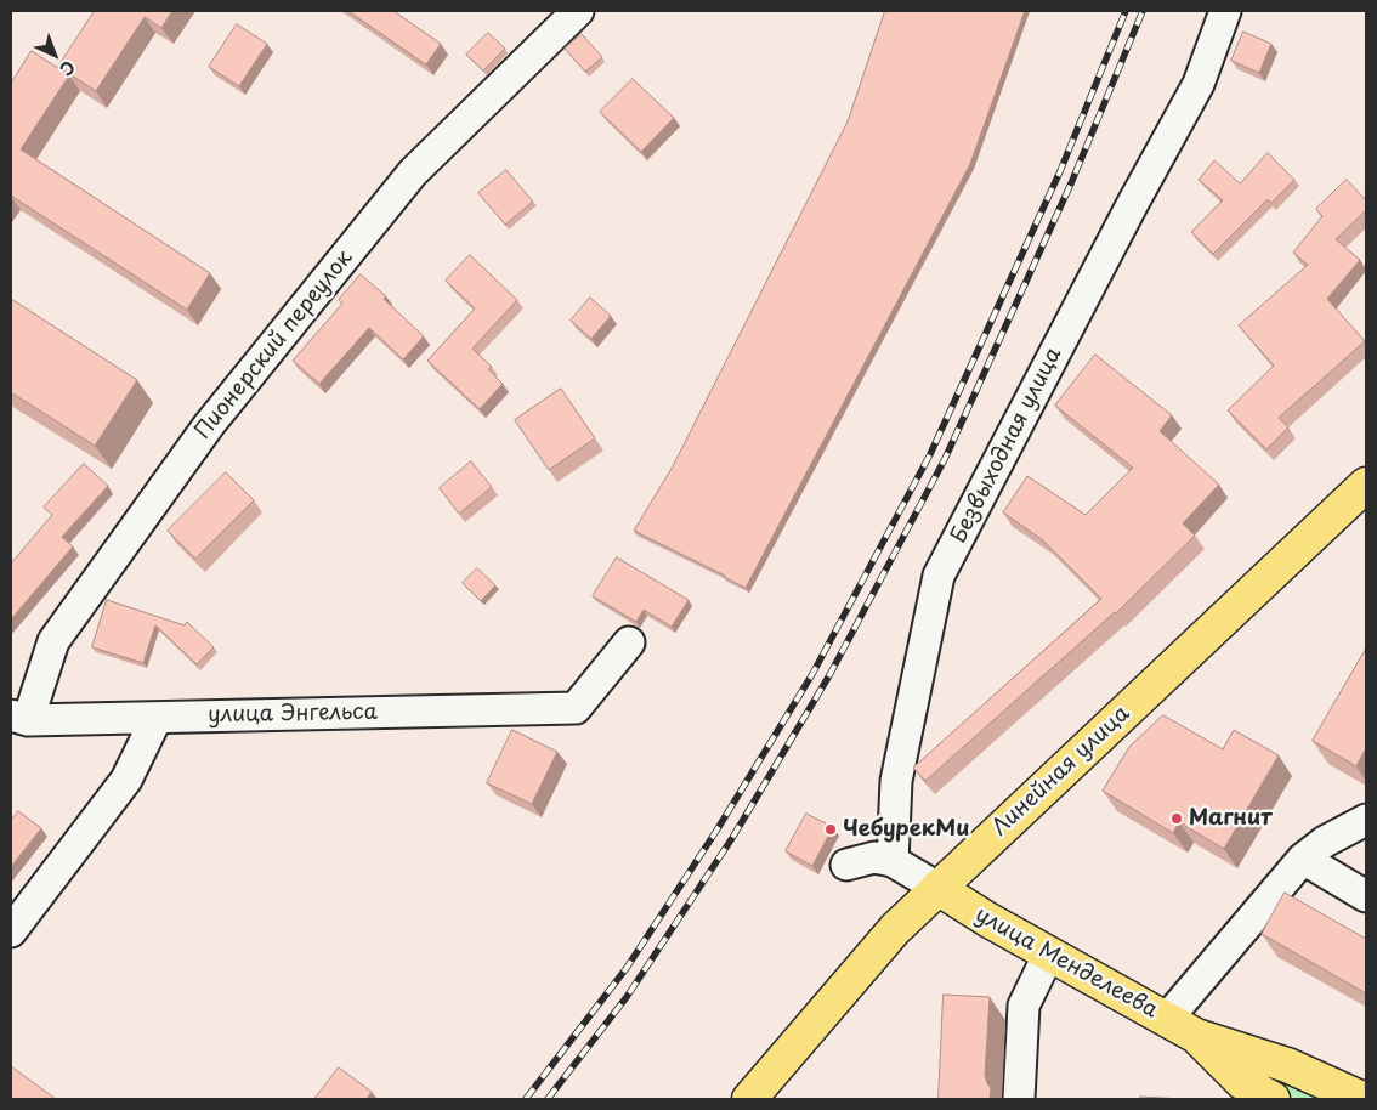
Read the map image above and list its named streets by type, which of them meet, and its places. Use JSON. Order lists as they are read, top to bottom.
{
  "streets": {
    "main road": ["Линейная улица", "улица Менделеева"],
    "street": ["Пионерский переулок", "Безвыходная улица", "улица Энгельса"]
  },
  "crossings": [
    ["Пионерский переулок", "улица Энгельса"],
    ["Линейная улица", "улица Менделеева"]
  ],
  "places": ["Магнит", "ЧебурекМи"],
  "north": "bottom right"
}
